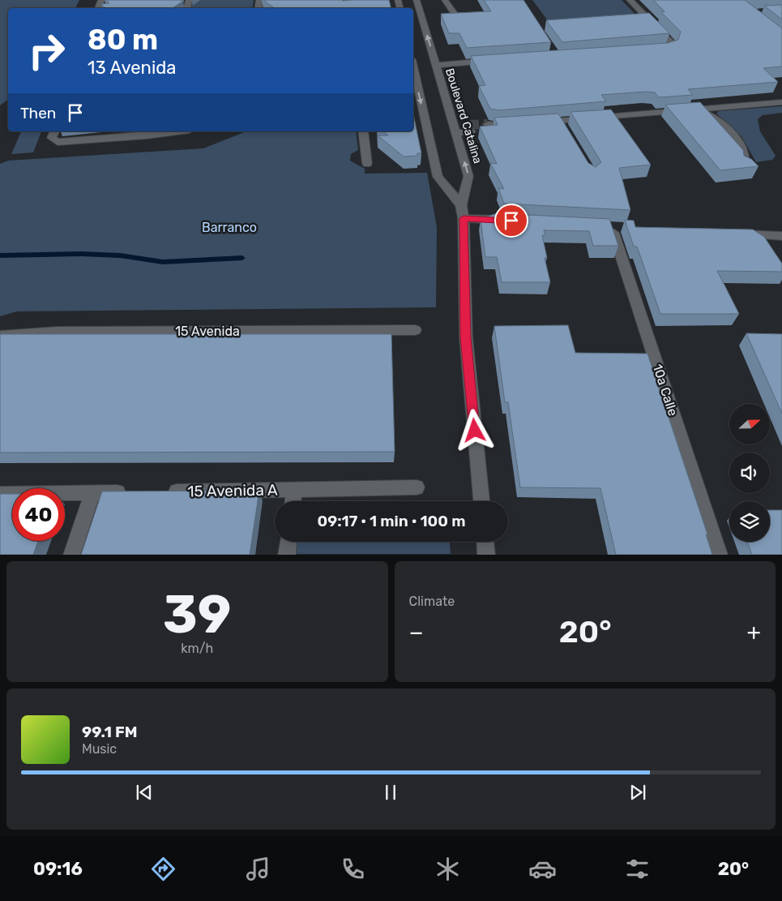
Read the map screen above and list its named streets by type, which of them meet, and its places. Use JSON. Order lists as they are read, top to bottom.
{
  "streets": {
    "street": [
      "Boulevard Catalina",
      "15 Avenida",
      "10a Calle",
      "15 Avenida A"
    ]
  },
  "parks": ["Barranco"],
  "north": "right",
  "page": {
    "turn": ["80 m", "13 Avenida"],
    "then": "Then",
    "limit": "40",
    "trip": "09:17 · 1 min · 100 m",
    "tile": [
      ["39", "km/h"],
      "Climate"
    ],
    "heat": ["−", "20°", "+"],
    "song": ["99.1 FM", "Music"],
    "tabs": ["09:16", "20°"]
  }
}
